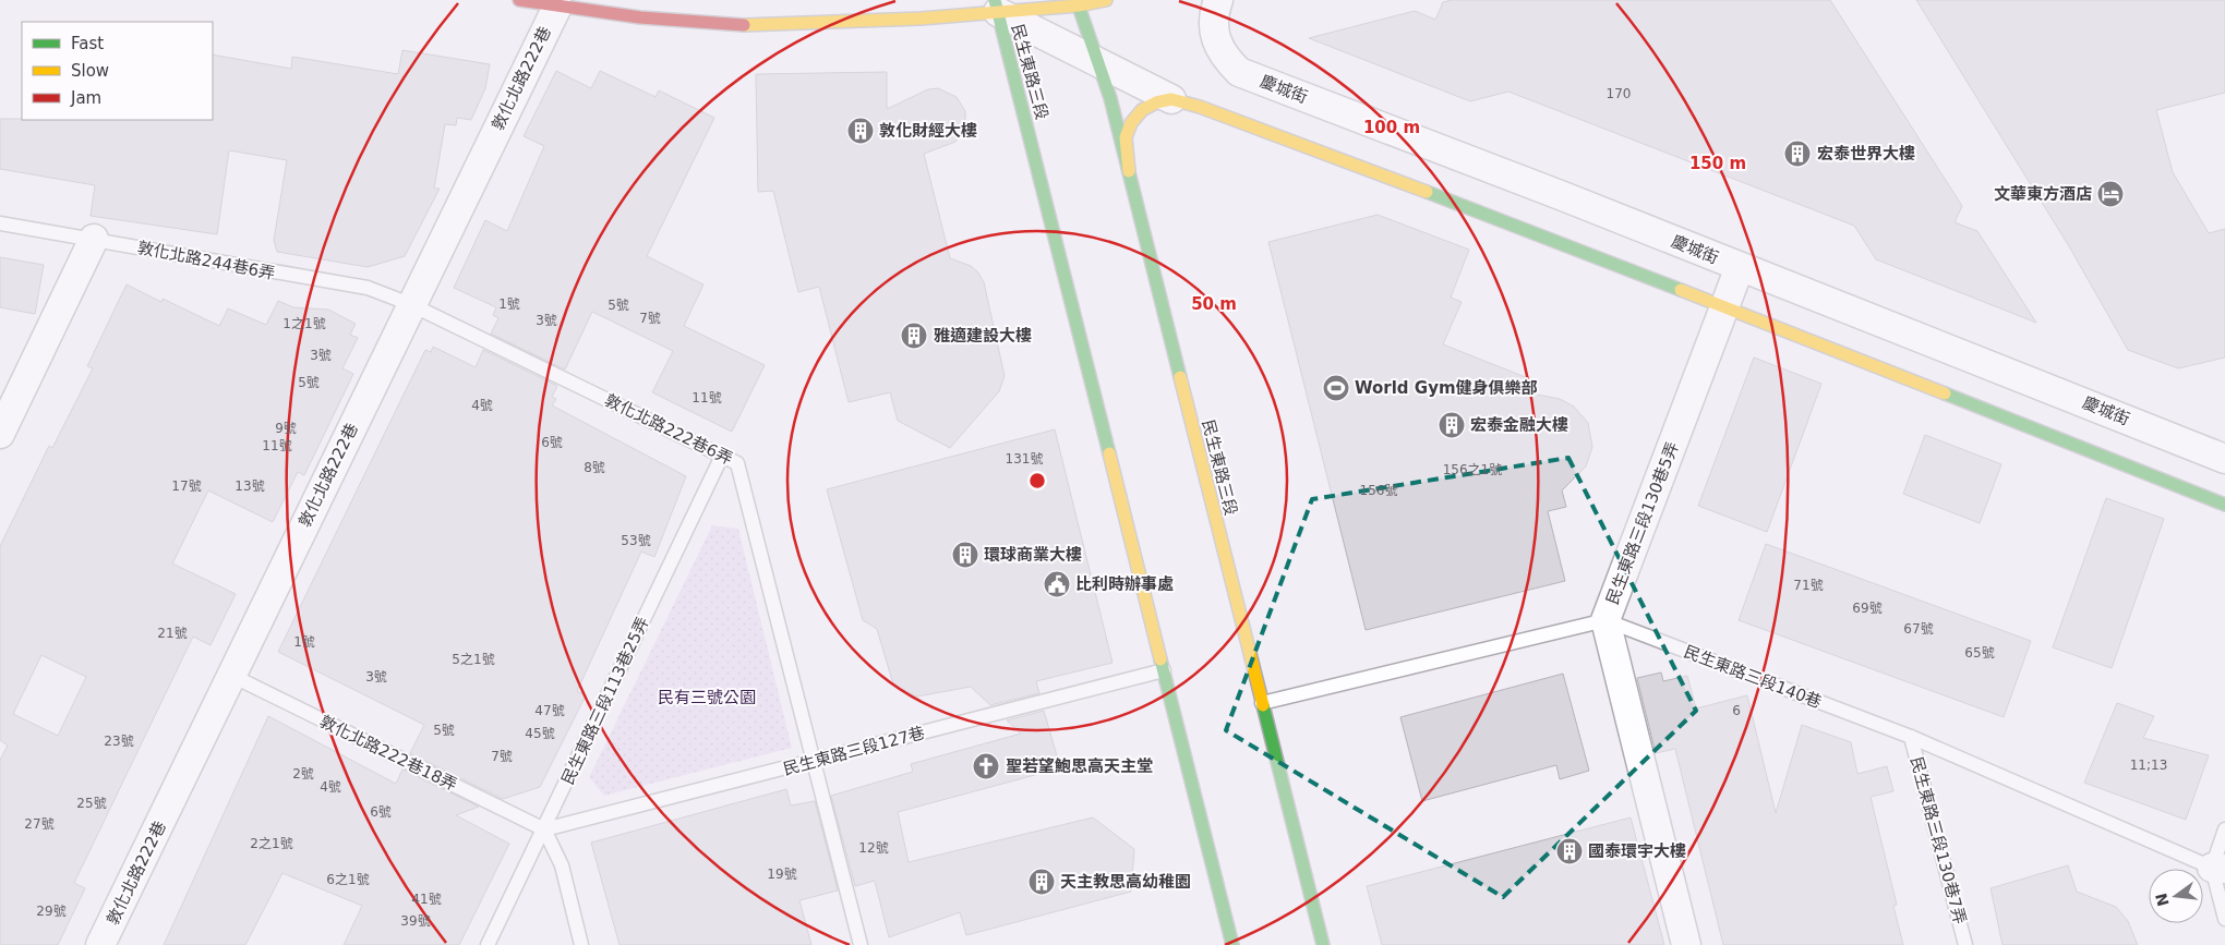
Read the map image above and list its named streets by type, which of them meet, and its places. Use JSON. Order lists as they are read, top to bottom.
{
  "streets": {
    "street": [
      "民生東路三段",
      "敦化北路222巷",
      "慶城街",
      "民生東路三段130巷5弄"
    ],
    "lane": [
      "敦化北路244巷6弄",
      "敦化北路222巷6弄",
      "民生東路三段140巷",
      "民生東路三段113巷25弄",
      "民生東路三段127巷",
      "敦化北路222巷18弄",
      "民生東路三段130巷7弄"
    ]
  },
  "crossings": [
    ["民生東路三段", "民生東路三段127巷"],
    ["敦化北路222巷", "敦化北路244巷6弄"],
    ["敦化北路222巷", "敦化北路222巷6弄"],
    ["敦化北路222巷", "敦化北路222巷18弄"],
    ["慶城街", "民生東路三段130巷5弄"],
    ["敦化北路244巷6弄", "敦化北路222巷6弄"],
    ["敦化北路222巷6弄", "民生東路三段113巷25弄"],
    ["敦化北路222巷6弄", "民生東路三段127巷"],
    ["民生東路三段130巷5弄", "民生東路三段140巷"],
    ["民生東路三段140巷", "民生東路三段130巷7弄"],
    ["民生東路三段113巷25弄", "民生東路三段127巷"],
    ["民生東路三段113巷25弄", "敦化北路222巷18弄"],
    ["民生東路三段127巷", "敦化北路222巷18弄"]
  ],
  "parks": ["民有三號公園"],
  "places": {
    "building": [
      "敦化財經大樓",
      "宏泰世界大樓",
      "雅適建設大樓",
      "宏泰金融大樓",
      "環球商業大樓",
      "國泰環宇大樓",
      "天主教思高幼稚園"
    ],
    "hotel": ["文華東方酒店"],
    "sports": ["World Gym健身俱樂部"],
    "public building": ["比利時辦事處"],
    "church": ["聖若望鮑思高天主堂"]
  },
  "house_numbers": [
    "170",
    "1號",
    "5號",
    "7號",
    "3號",
    "1之1號",
    "3號",
    "5號",
    "11號",
    "4號",
    "9號",
    "6號",
    "11號",
    "131號",
    "8號",
    "156之1號",
    "17號",
    "13號",
    "156號",
    "53號",
    "71號",
    "69號",
    "67號",
    "21號",
    "1號",
    "65號",
    "5之1號",
    "3號",
    "47號",
    "6",
    "5號",
    "45號",
    "23號",
    "7號",
    "11;13",
    "2號",
    "4號",
    "25號",
    "6號",
    "27號",
    "2之1號",
    "12號",
    "19號",
    "6之1號",
    "41號",
    "29號",
    "39號"
  ],
  "legend": ["Fast", "Slow", "Jam"],
  "north": "left",
  "rings": ["100 m", "150 m", "50 m"]
}
